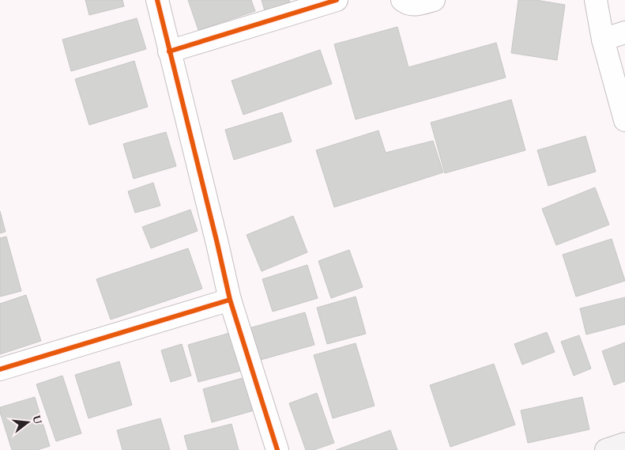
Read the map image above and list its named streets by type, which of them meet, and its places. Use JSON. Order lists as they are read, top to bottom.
{
  "north": "right"
}
